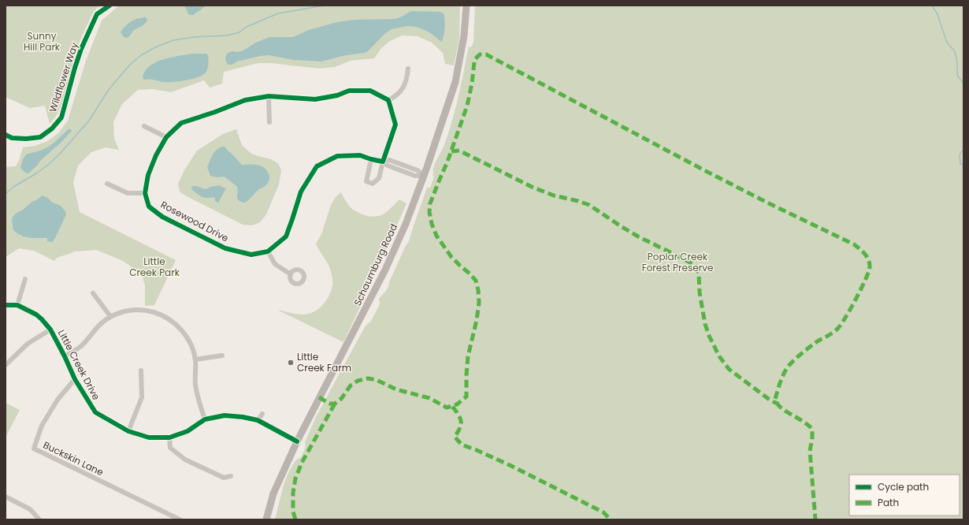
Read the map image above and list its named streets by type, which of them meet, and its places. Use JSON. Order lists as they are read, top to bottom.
{
  "streets": {
    "main road": ["Schaumburg Road"],
    "street": [
      "Wildflower Way",
      "Rosewood Drive",
      "Little Creek Drive",
      "Buckskin Lane"
    ]
  },
  "crossings": [
    ["Rosewood Drive", "Schaumburg Road"],
    ["Schaumburg Road", "Little Creek Drive"],
    ["Little Creek Drive", "Buckskin Lane"]
  ],
  "parks": ["Sunny Hill Park", "Poplar Creek Forest Preserve", "Little Creek Park"],
  "places": ["Little Creek Farm"],
  "legend": ["Cycle path", "Path"]
}
